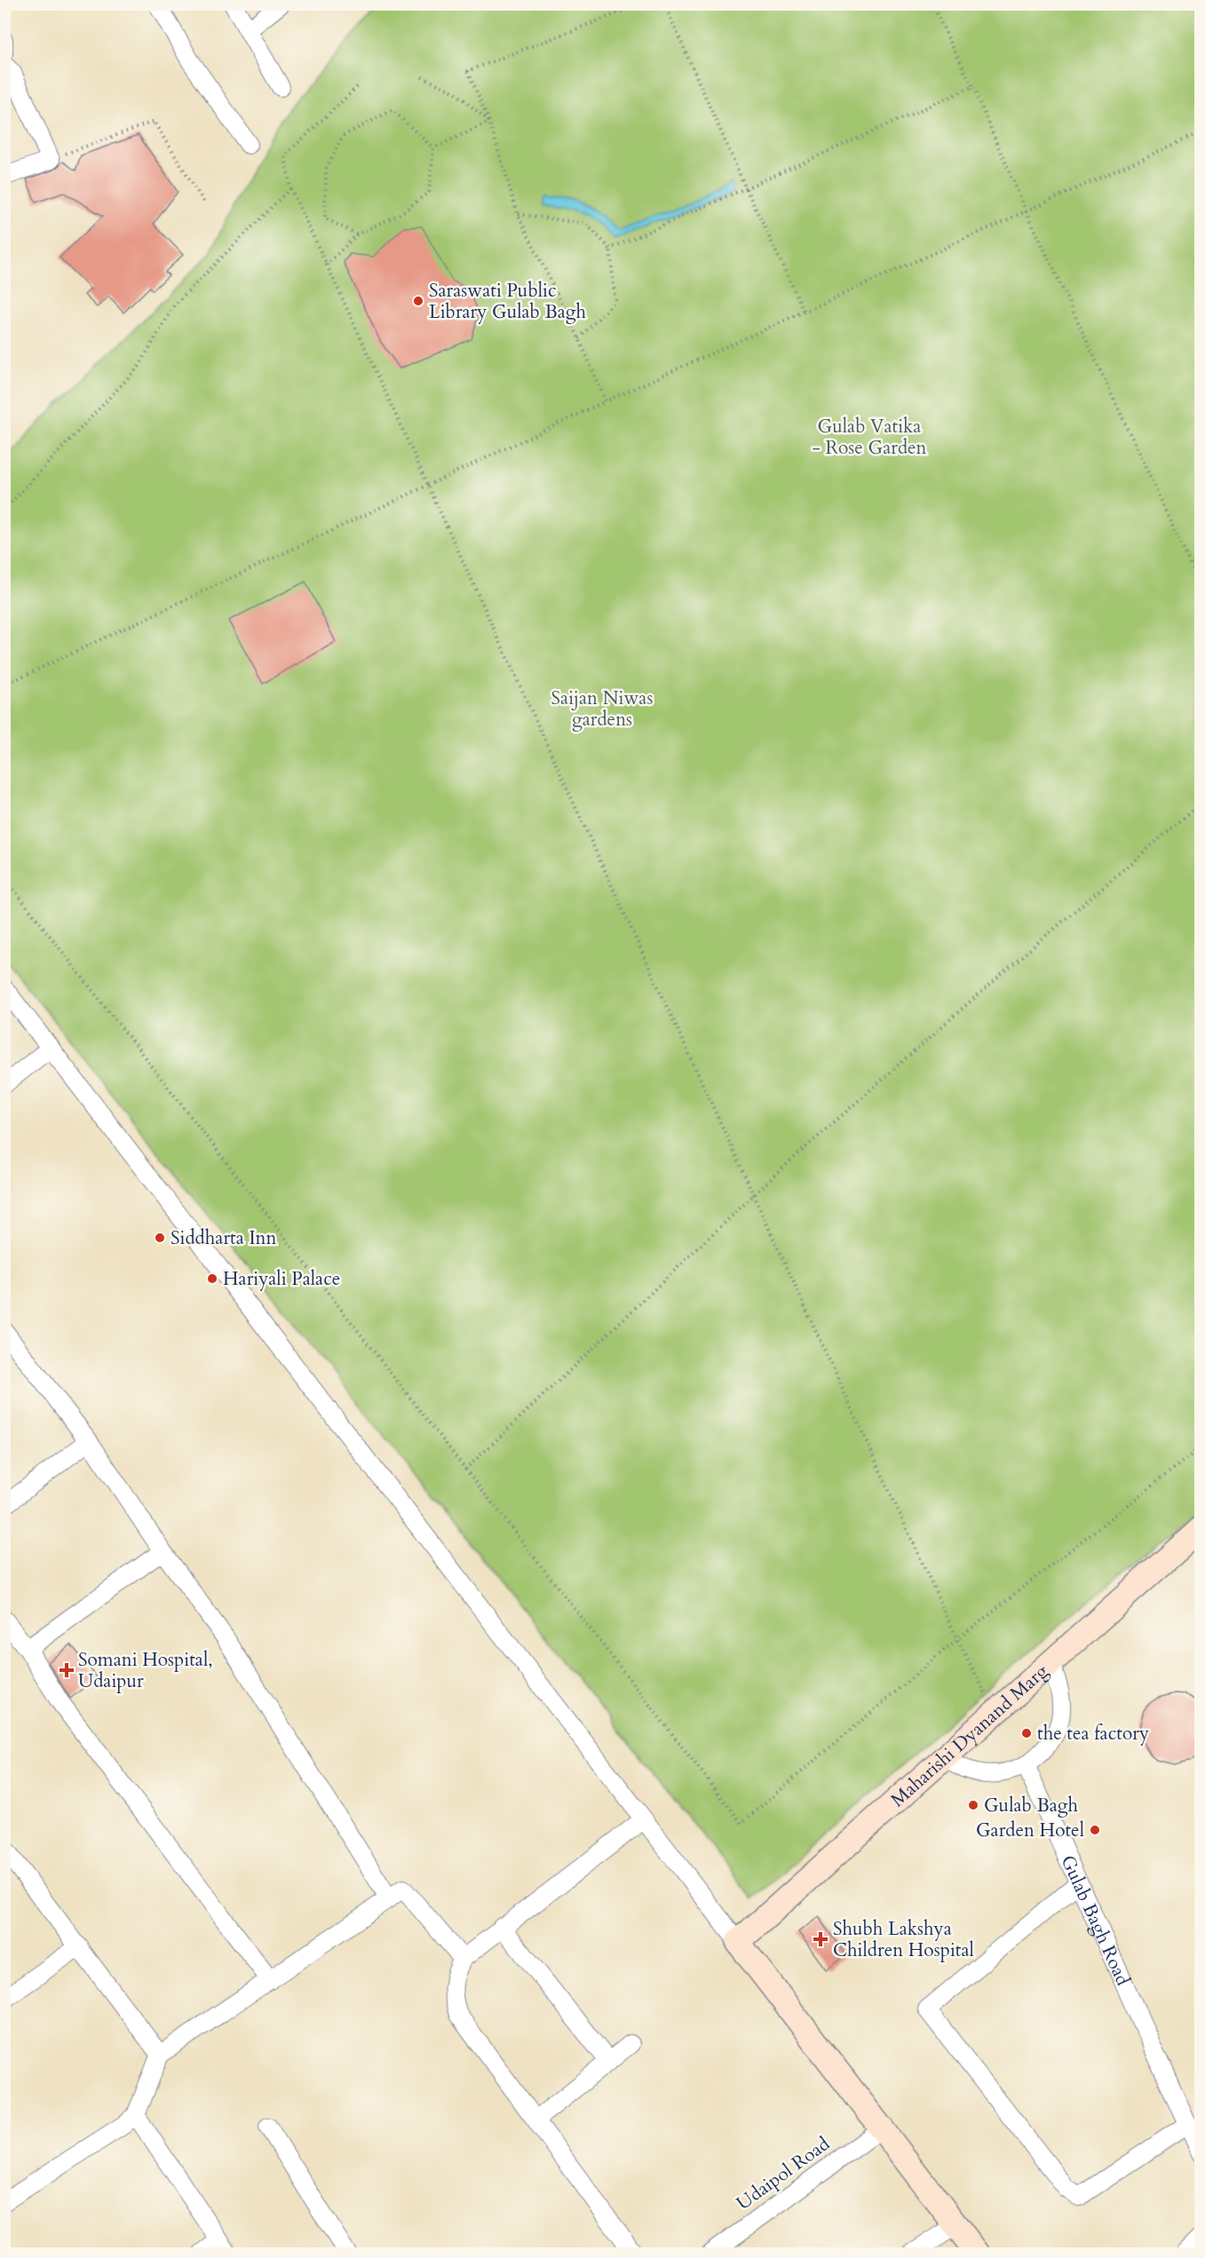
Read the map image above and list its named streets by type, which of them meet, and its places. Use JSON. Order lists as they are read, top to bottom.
{
  "streets": {
    "main road": ["Maharishi Dyanand Marg"],
    "street": ["Gulab Bagh Road", "Udaipol Road"]
  },
  "parks": ["Gulab Vatika - Rose Garden", "Saijan Niwas gardens"],
  "places": {
    "other": [
      "Saraswati Public Library Gulab Bagh",
      "Siddharta Inn",
      "Hariyali Palace",
      "the tea factory",
      "Gulab Bagh",
      "Garden Hotel"
    ],
    "health": ["Somani Hospital, Udaipur", "Shubh Lakshya Children Hospital"]
  }
}
